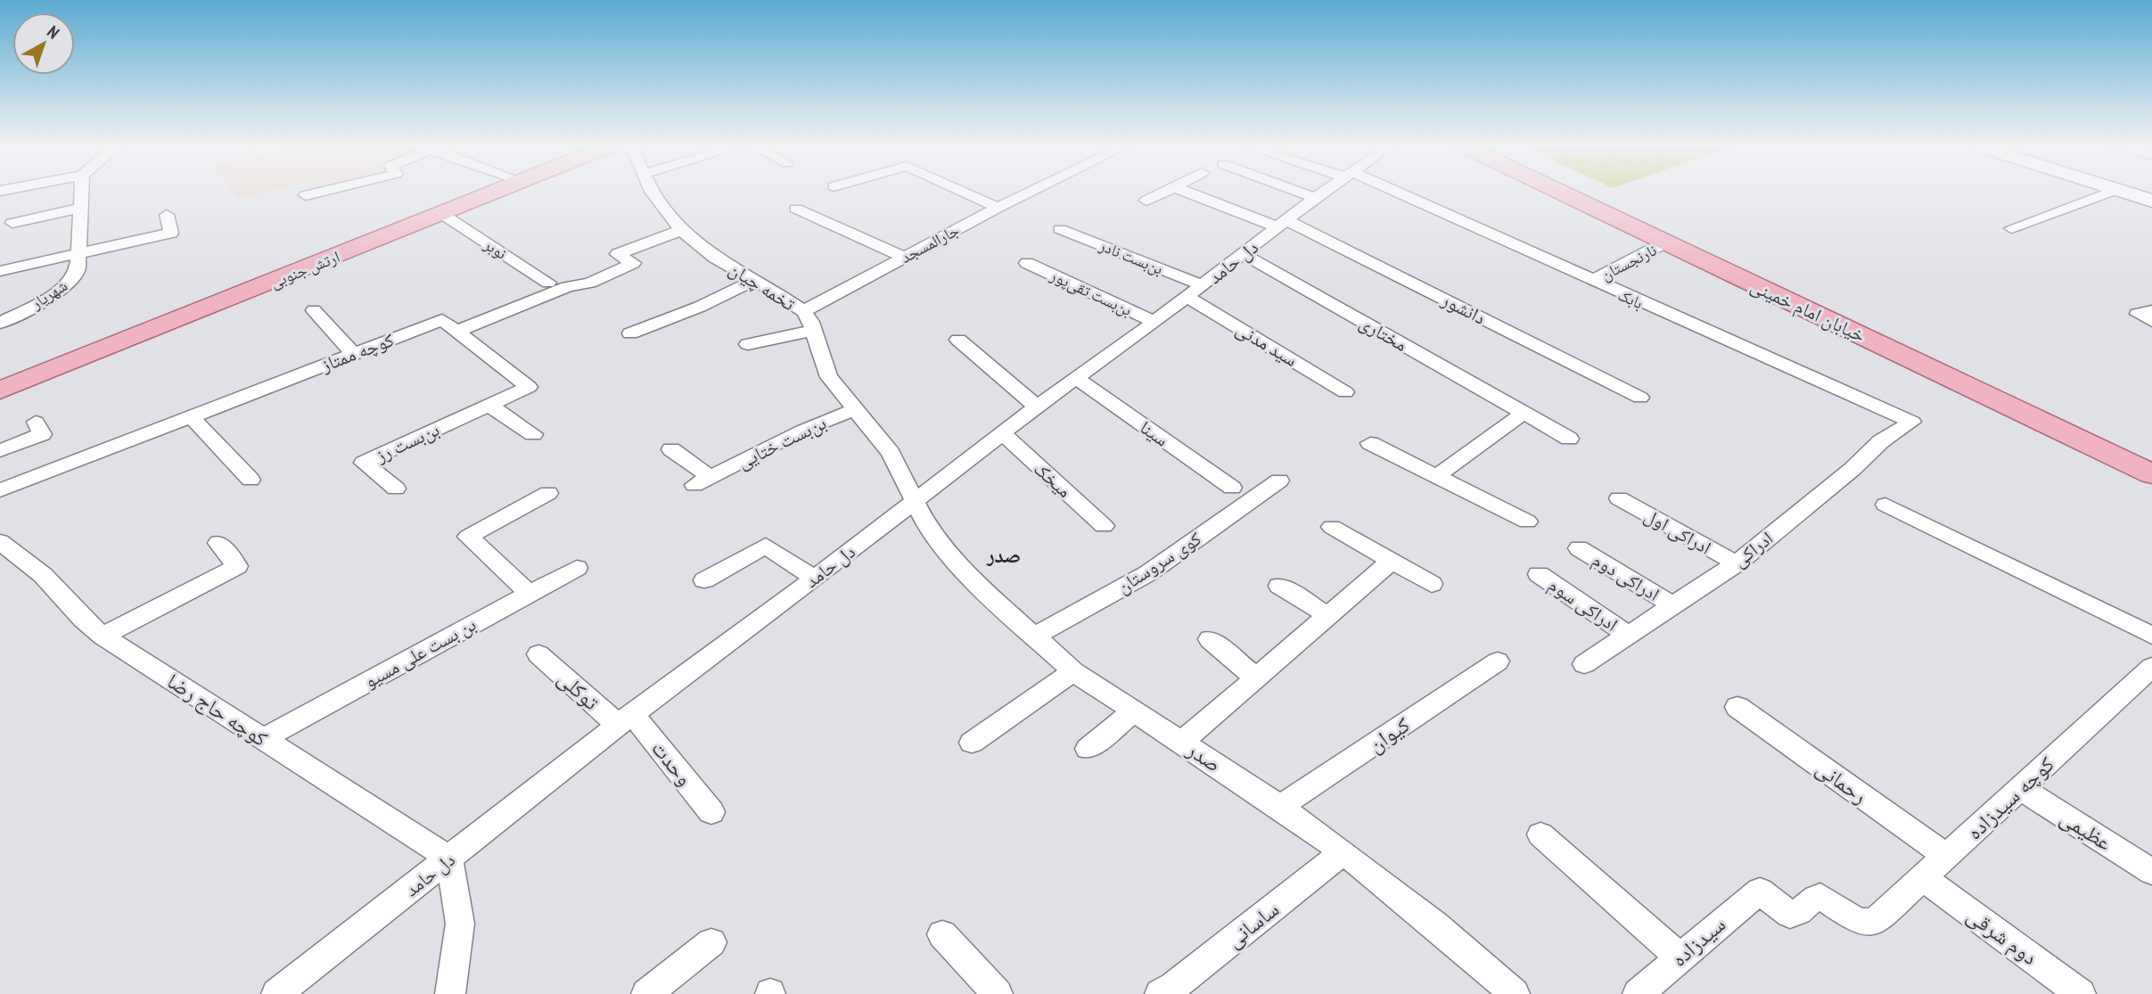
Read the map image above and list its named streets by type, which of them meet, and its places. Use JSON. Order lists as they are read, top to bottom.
{
  "streets": {
    "main road": ["ارتش جنوبی", "خیابان امام خمینی"],
    "street": [
      "جارالمسجد",
      "نوبر",
      "بن‌بست نادر",
      "دل حامد",
      "نارنجستان",
      "تخمه چیان",
      "بن‌بست تقی‌پور",
      "شهریار",
      "بابک",
      "دانشور",
      "مختاری",
      "سید مدنی",
      "کوچه ممتاز",
      "سینا",
      "بن‌بست رز",
      "بن‌بست ختایی",
      "میخک",
      "ادراکی اول",
      "ادراکی",
      "کوی سروستان",
      "ادراکی دوم",
      "ادراکی سوم",
      "بن بست علی مسیو",
      "توکلی",
      "کوچه حاج رضا",
      "کیوان",
      "صدر",
      "وحدت",
      "رحمانی",
      "کوچه سیدزاده",
      "عظیمی",
      "ساسانی",
      "دوم شرقی",
      "سیدزاده"
    ]
  },
  "crossings": [
    ["جارالمسجد", "تخمه چیان"],
    ["نوبر", "ارتش جنوبی"],
    ["بن‌بست نادر", "دل حامد"],
    ["بن‌بست نادر", "سید مدنی"],
    ["دل حامد", "تخمه چیان"],
    ["دل حامد", "بن‌بست تقی‌پور"],
    ["دل حامد", "دانشور"],
    ["دل حامد", "مختاری"],
    ["دل حامد", "سید مدنی"],
    ["دل حامد", "سینا"],
    ["دل حامد", "میخک"],
    ["دل حامد", "توکلی"],
    ["دل حامد", "کوچه حاج رضا"],
    ["دل حامد", "صدر"],
    ["دل حامد", "وحدت"],
    ["نارنجستان", "بابک"],
    ["نارنجستان", "خیابان امام خمینی"],
    ["تخمه چیان", "بن‌بست ختایی"],
    ["تخمه چیان", "صدر"],
    ["بابک", "ادراکی"],
    ["کوچه ممتاز", "بن‌بست رز"],
    ["ادراکی اول", "ادراکی"],
    ["ادراکی", "ادراکی دوم"],
    ["ادراکی", "ادراکی سوم"],
    ["کوی سروستان", "صدر"],
    ["بن بست علی مسیو", "کوچه حاج رضا"],
    ["توکلی", "وحدت"],
    ["کیوان", "صدر"],
    ["صدر", "ساسانی"],
    ["رحمانی", "کوچه سیدزاده"],
    ["کوچه سیدزاده", "عظیمی"],
    ["کوچه سیدزاده", "دوم شرقی"]
  ],
  "districts": ["صدر"],
  "north": "top right"
}
